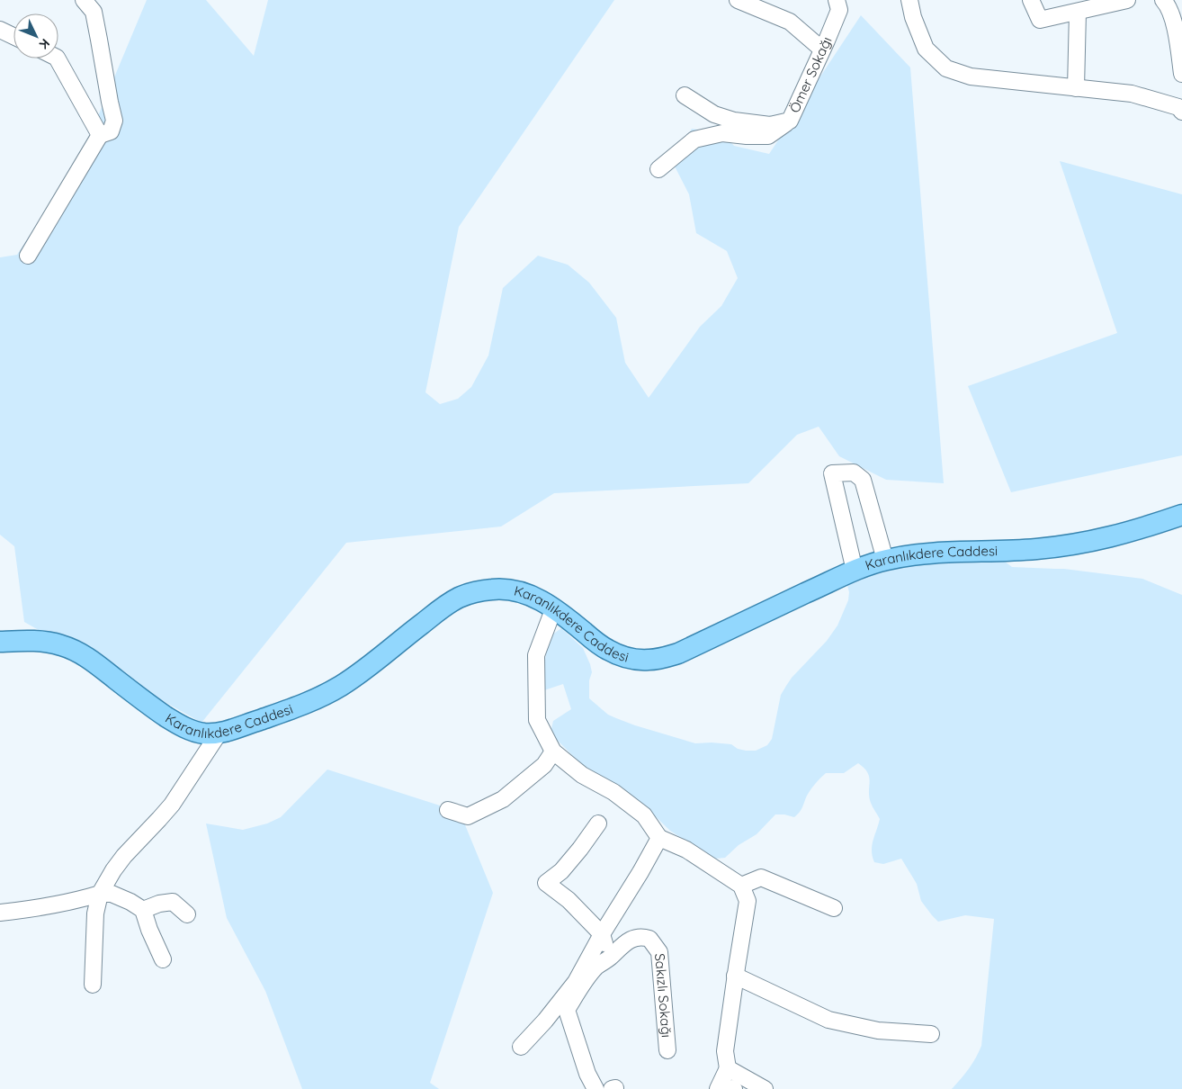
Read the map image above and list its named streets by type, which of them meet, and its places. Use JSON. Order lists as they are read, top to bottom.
{
  "streets": {
    "main road": ["Karanlıkdere Caddesi"],
    "street": ["Ömer Sokağı", "Sakızlı Sokağı"]
  },
  "north": "bottom right"
}
